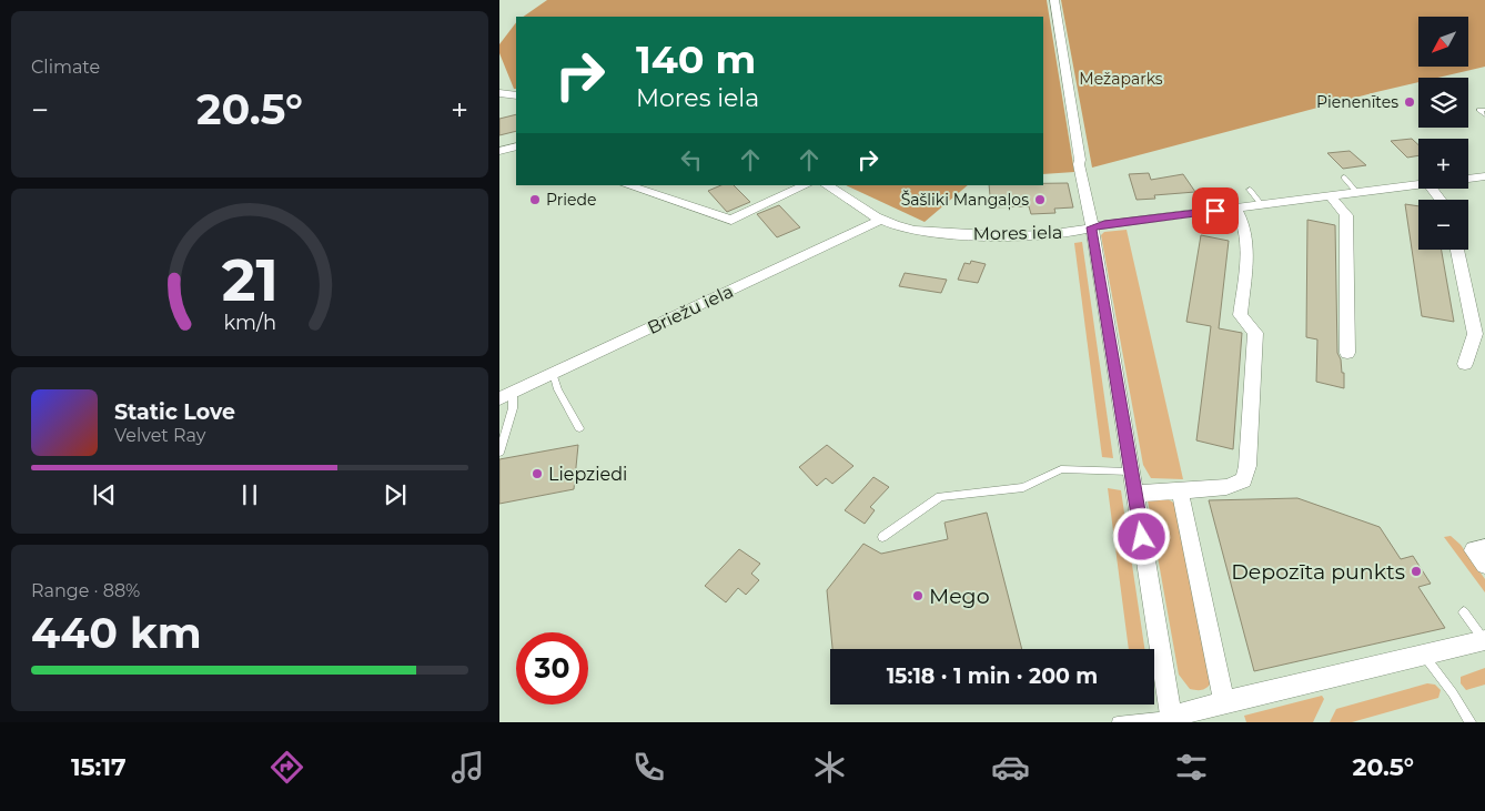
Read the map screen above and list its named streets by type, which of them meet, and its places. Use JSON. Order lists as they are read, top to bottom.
{
  "streets": {
    "street": ["Mores iela", "Briežu iela"]
  },
  "crossings": [
    ["Mores iela", "Briežu iela"]
  ],
  "parks": ["Mežaparks"],
  "places": [
    "Pienenītes",
    "Priede",
    "Šašliki Mangaļos",
    "Liepziedi",
    "Depozīta punkts",
    "Mego"
  ],
  "north": "bottom left",
  "page": {
    "tile": [
      "Climate",
      ["Range · 88%", "440 km"]
    ],
    "map_buttons": ["+", "−"],
    "turn": ["140 m", "Mores iela"],
    "heat": ["−", "20.5°", "+"],
    "song": ["Static Love", "Velvet Ray"],
    "limit": "30",
    "trip": "15:18 · 1 min · 200 m",
    "tabs": ["15:17", "20.5°"],
    "gauge": ["21", "km/h"]
  }
}
